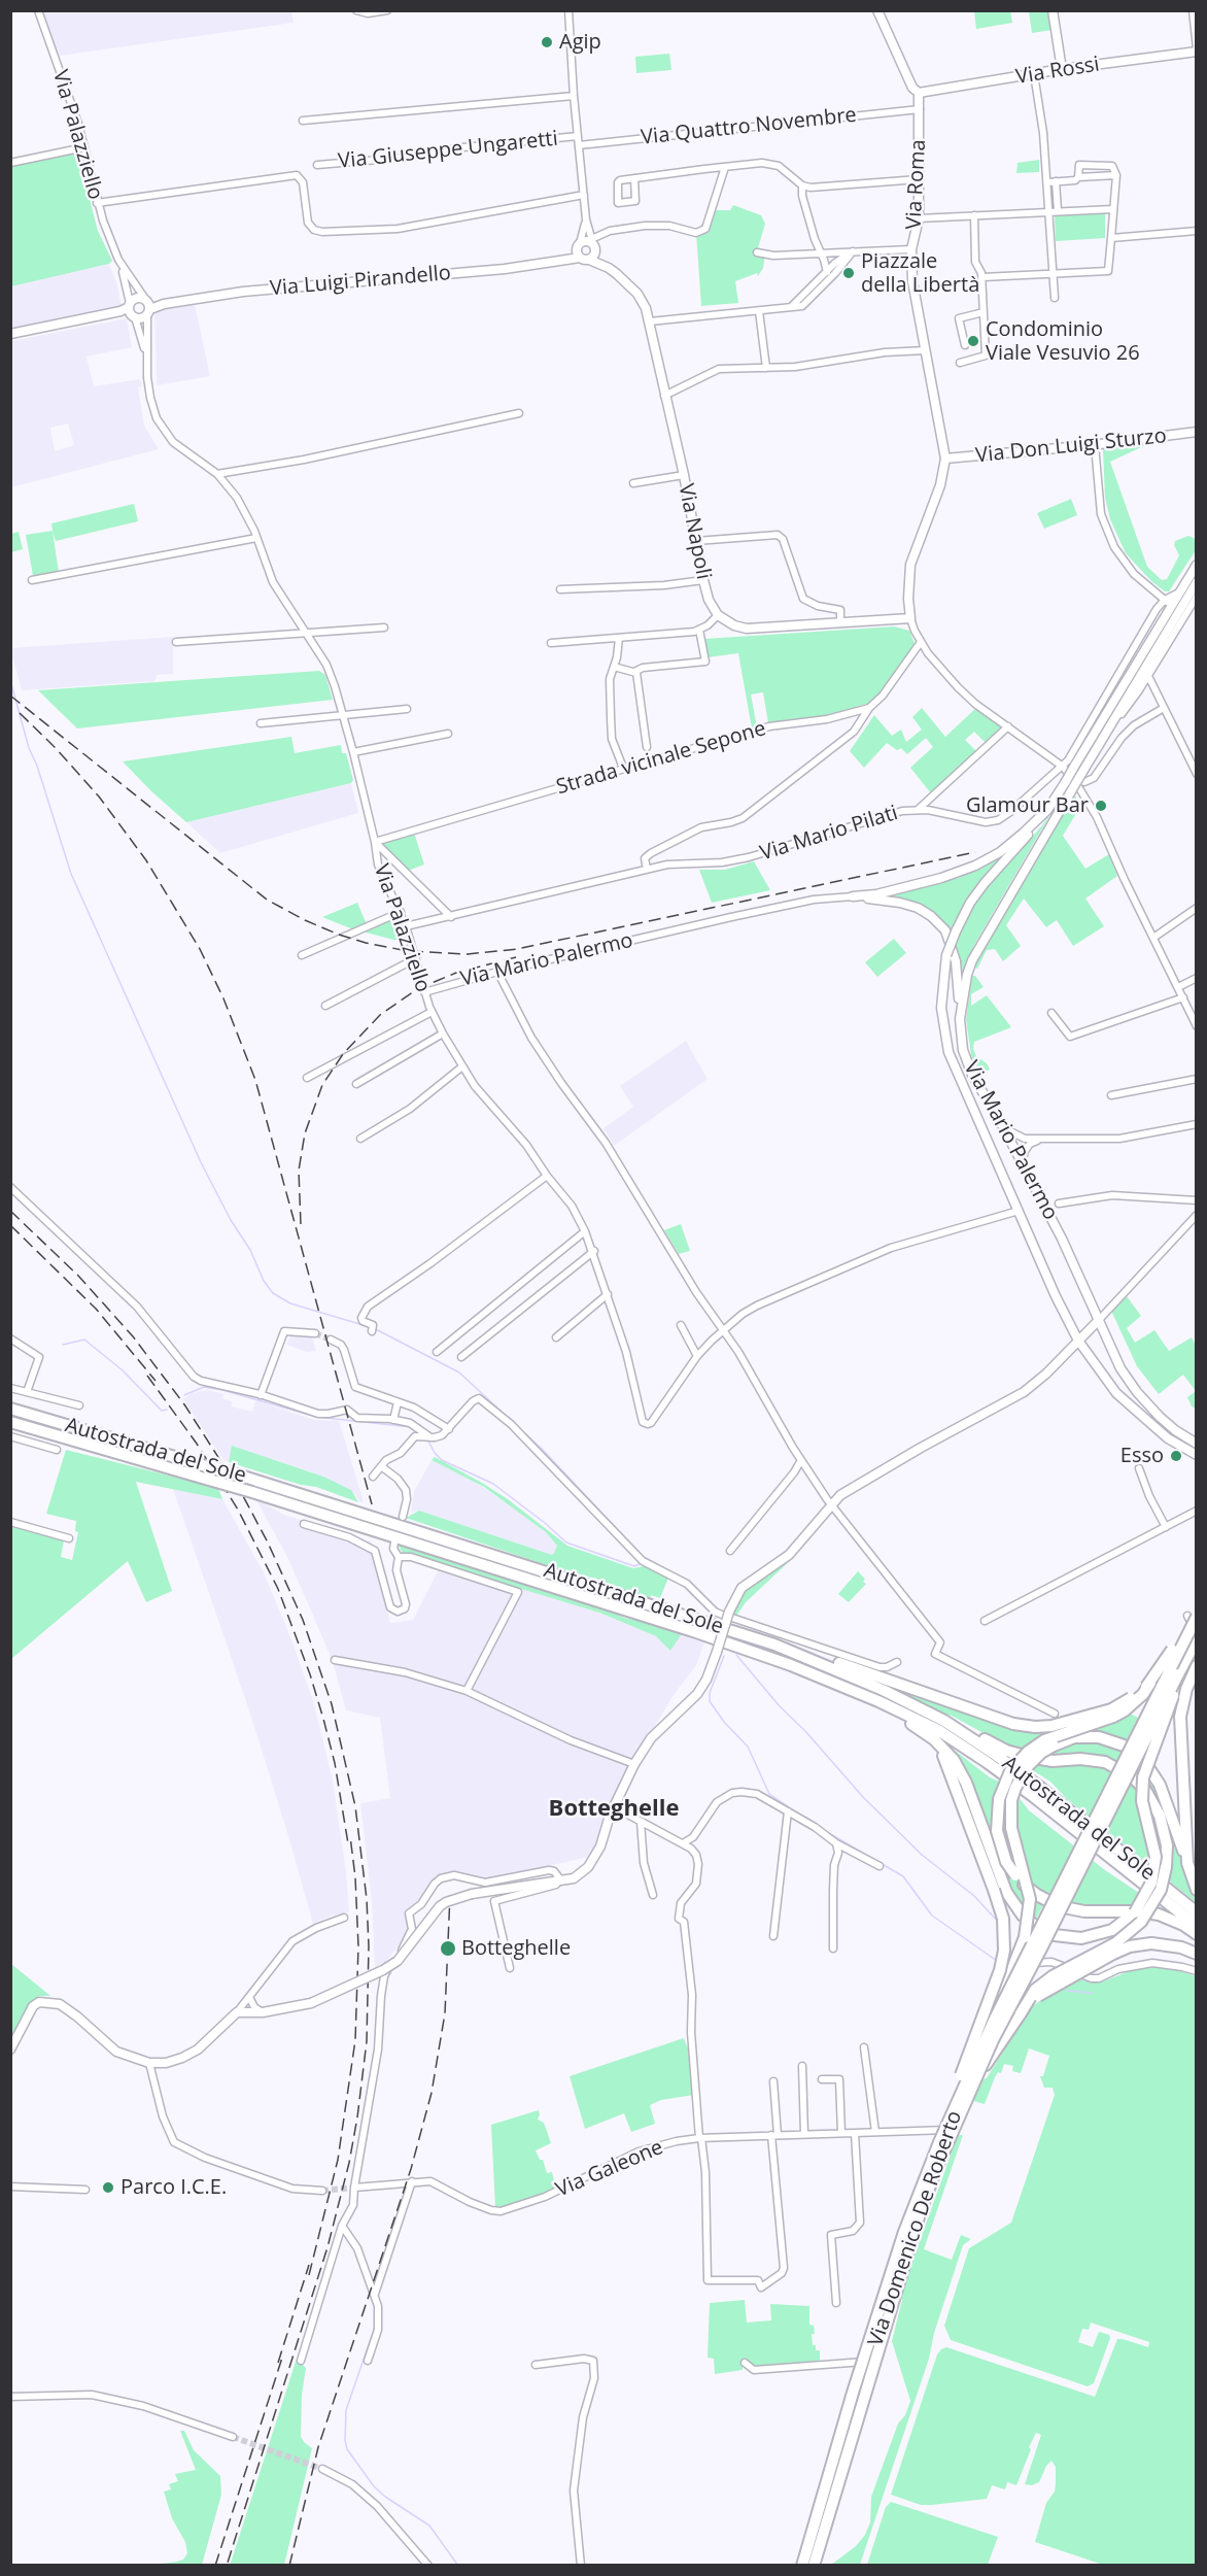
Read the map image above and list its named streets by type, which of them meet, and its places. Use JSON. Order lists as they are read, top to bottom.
{
  "streets": {
    "highway": ["Autostrada del Sole"],
    "street": [
      "Via Rossi",
      "Via Quattro Novembre",
      "Via Palazziello",
      "Via Giuseppe Ungaretti",
      "Via Roma",
      "Via Luigi Pirandello",
      "Via Don Luigi Sturzo",
      "Via Napoli",
      "Strada vicinale Sepone",
      "Via Mario Pilati",
      "Via Mario Palermo",
      "Via Galeone",
      "Via Domenico De Roberto"
    ]
  },
  "crossings": [
    ["Via Rossi", "Via Roma"],
    ["Via Quattro Novembre", "Via Roma"],
    ["Via Palazziello", "Via Luigi Pirandello"],
    ["Via Palazziello", "Strada vicinale Sepone"],
    ["Via Palazziello", "Via Mario Pilati"],
    ["Via Palazziello", "Via Mario Palermo"],
    ["Via Roma", "Via Don Luigi Sturzo"],
    ["Via Luigi Pirandello", "Via Napoli"],
    ["Via Mario Pilati", "Via Mario Palermo"],
    ["Via Galeone", "Via Domenico De Roberto"]
  ],
  "districts": ["Botteghelle"],
  "places": [
    "Agip",
    "Piazzale della Libertà",
    "Condominio Viale Vesuvio 26",
    "Glamour Bar",
    "Esso",
    "Botteghelle",
    "Parco I.C.E."
  ]
}
